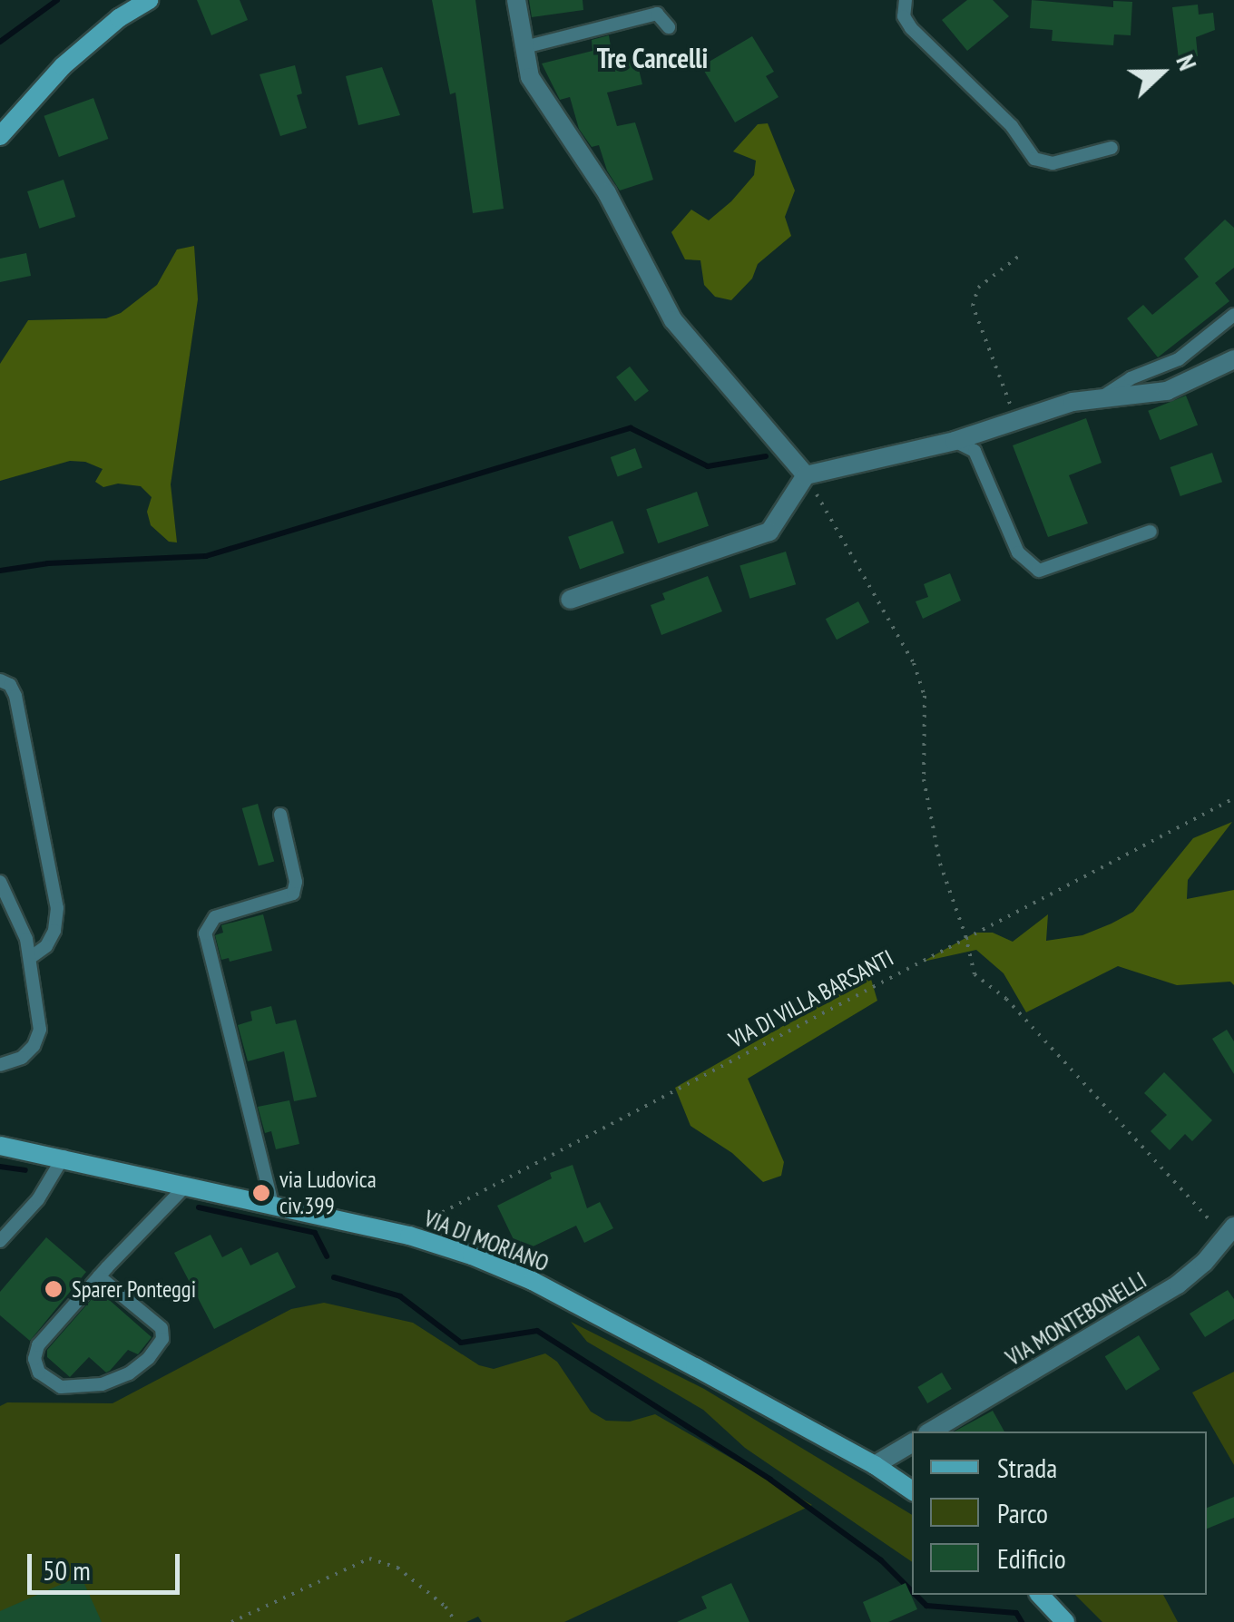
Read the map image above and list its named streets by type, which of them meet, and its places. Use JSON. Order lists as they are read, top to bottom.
{
  "streets": {
    "main road": ["VIA DI MORIANO"],
    "street": ["VIA MONTEBONELLI"],
    "path": ["VIA DI VILLA BARSANTI"]
  },
  "crossings": [
    ["VIA DI VILLA BARSANTI", "VIA DI MORIANO"]
  ],
  "districts": ["Tre Cancelli"],
  "places": ["via Ludovica civ.399", "Sparer Ponteggi"],
  "legend": ["Strada", "Parco", "Edificio"],
  "scale_bar": "50 m",
  "north": "right"
}
